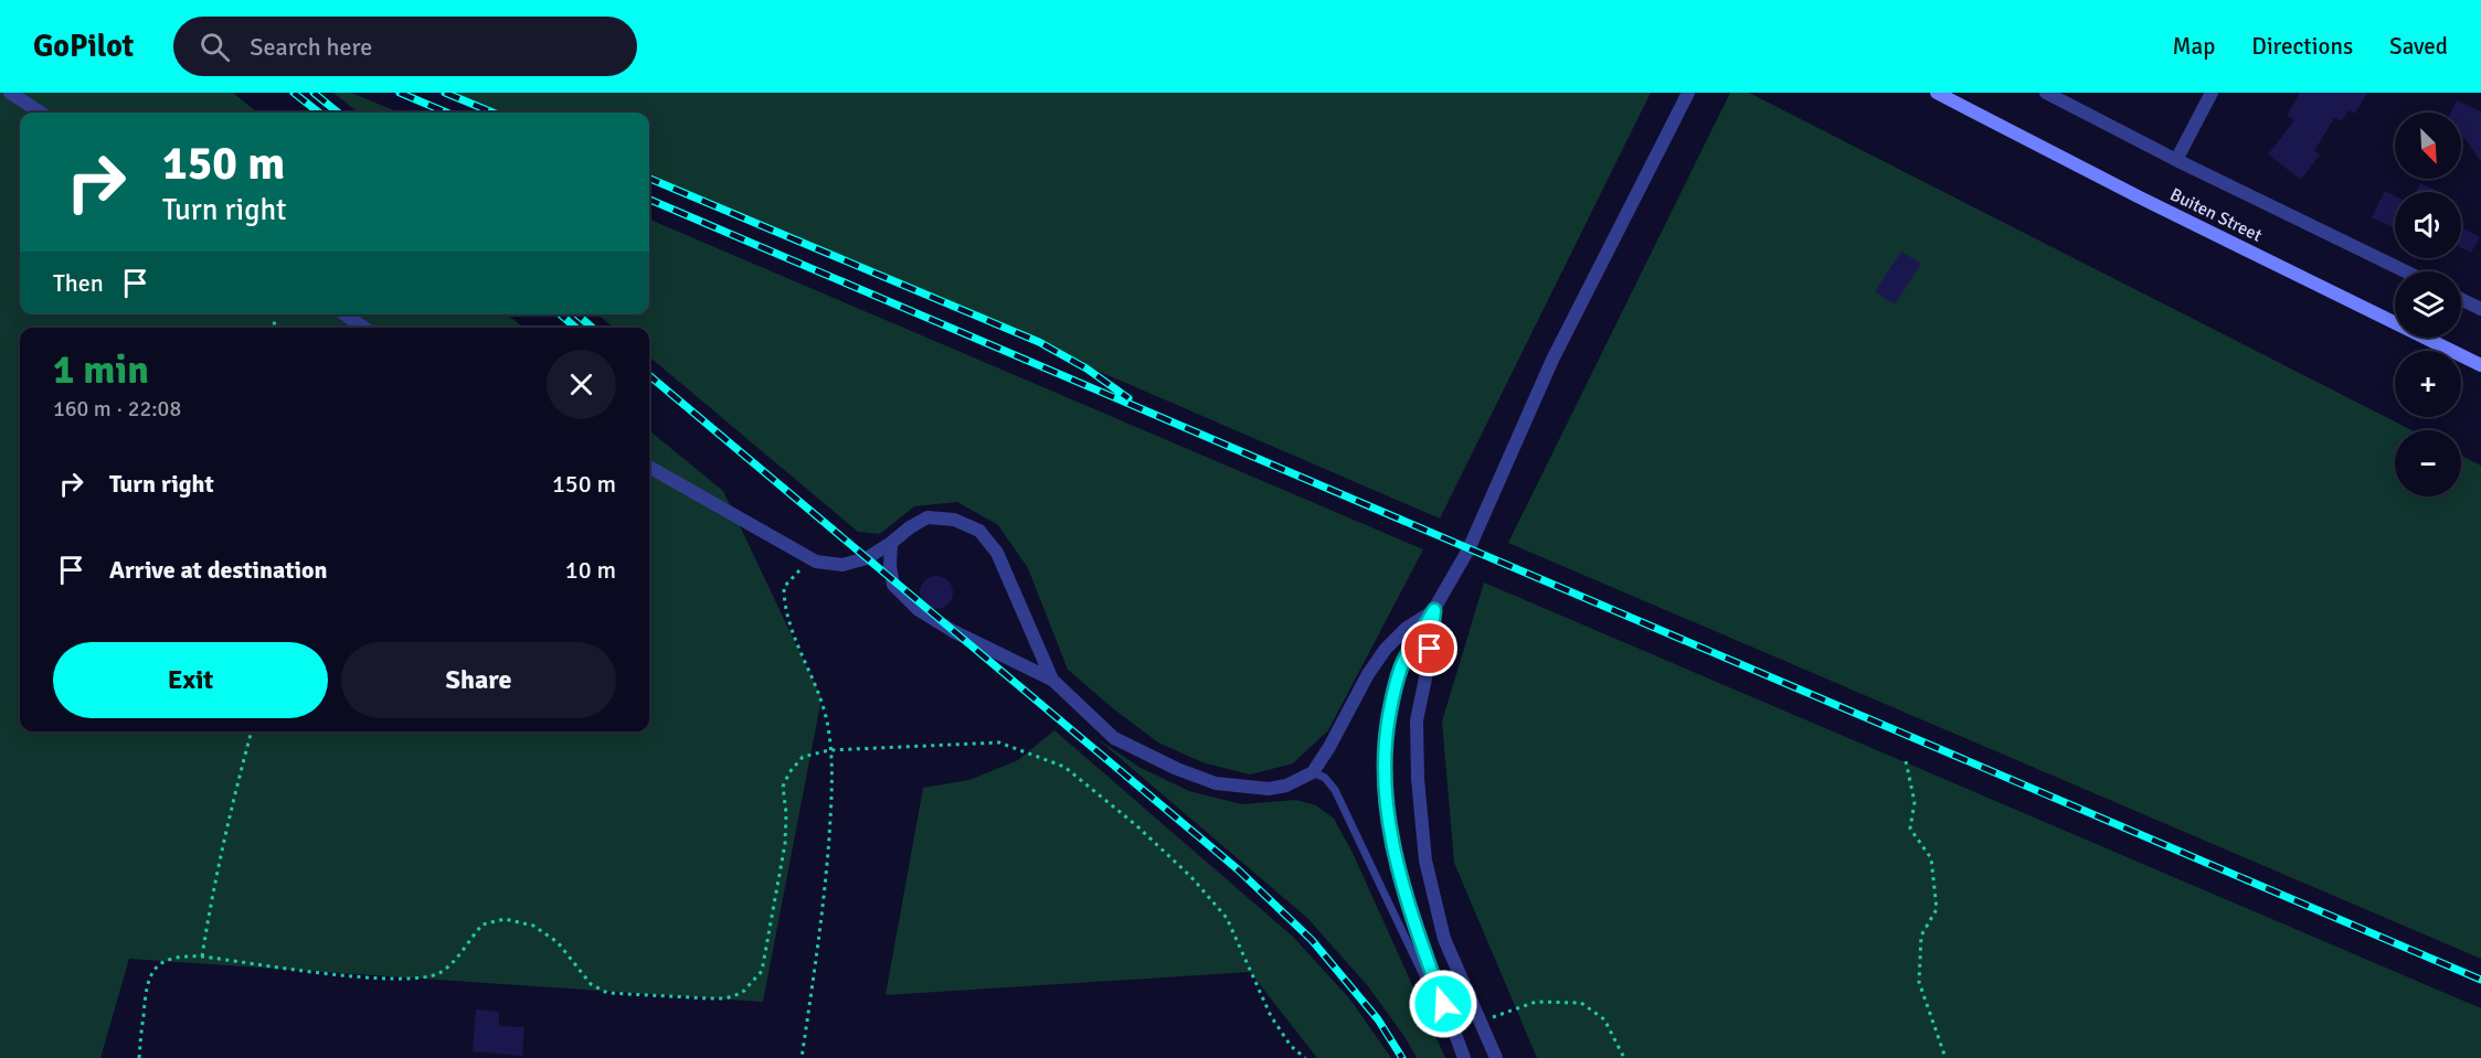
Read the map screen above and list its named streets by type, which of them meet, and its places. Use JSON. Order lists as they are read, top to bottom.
{
  "streets": {
    "street": ["Buiten Street"]
  },
  "north": "bottom right",
  "page": {
    "header": "GoPilot",
    "search": "Search here",
    "nav": ["Map", "Directions", "Saved"],
    "map_buttons": ["+", "−"],
    "turn": ["150 m", "Turn right"],
    "then": "Then",
    "heading": ["1 min", "160 m · 22:08"],
    "list": [
      {
        "name": "Turn right",
        "value": "150 m"
      },
      {
        "name": "Arrive at destination",
        "value": "10 m"
      }
    ],
    "buttons": ["Exit", "Share"]
  }
}
